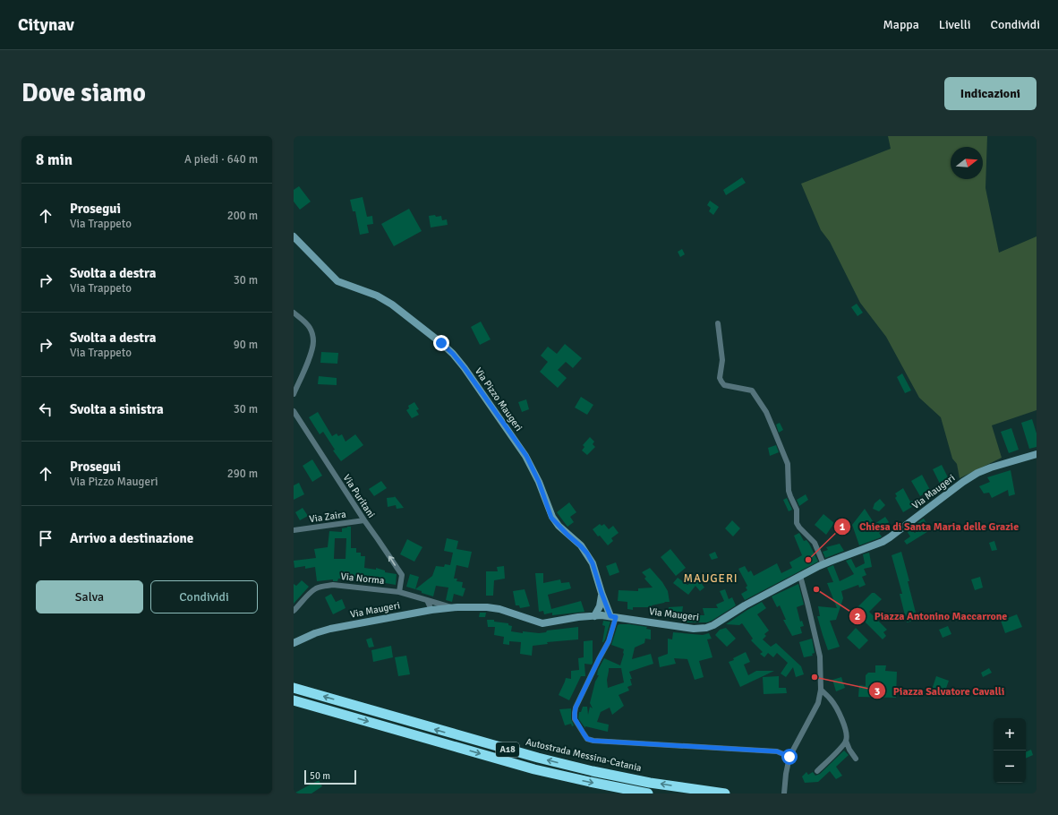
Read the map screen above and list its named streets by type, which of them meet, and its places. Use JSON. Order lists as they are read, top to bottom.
{
  "streets": {
    "highway": ["A18", "Autostrada Messina-Catania"],
    "street": [
      "Via Pizzo Maugeri",
      "Via Maugeri",
      "Via Puritani",
      "Via Zaira",
      "Via Norma"
    ]
  },
  "crossings": [
    ["Via Pizzo Maugeri", "Via Maugeri"],
    ["Via Maugeri", "Via Norma"],
    ["Via Puritani", "Via Zaira"],
    ["Via Puritani", "Via Norma"]
  ],
  "one_way": ["Via Puritani"],
  "districts": ["MAUGERI"],
  "places": ["Chiesa di Santa Maria delle Grazie", "Piazza Antonino Maccarrone", "Piazza Salvatore Cavalli"],
  "scale_bar": "50 m",
  "north": "right",
  "page": {
    "header": "Citynav",
    "nav": ["Mappa", "Livelli", "Condividi"],
    "buttons": [
      "Indicazioni",
      ["Salva", "Condividi"]
    ],
    "title": "Dove siamo",
    "heading": ["8 min", "A piedi · 640 m"],
    "list": [
      ["Prosegui", "Via Trappeto", "200 m"],
      ["Svolta a destra", "Via Trappeto", "30 m"],
      ["Svolta a destra", "Via Trappeto", "90 m"],
      ["Svolta a sinistra", "30 m"],
      ["Prosegui", "Via Pizzo Maugeri", "290 m"],
      "Arrivo a destinazione"
    ],
    "map_buttons": ["+", "−"],
    "scale": "50 m"
  }
}
